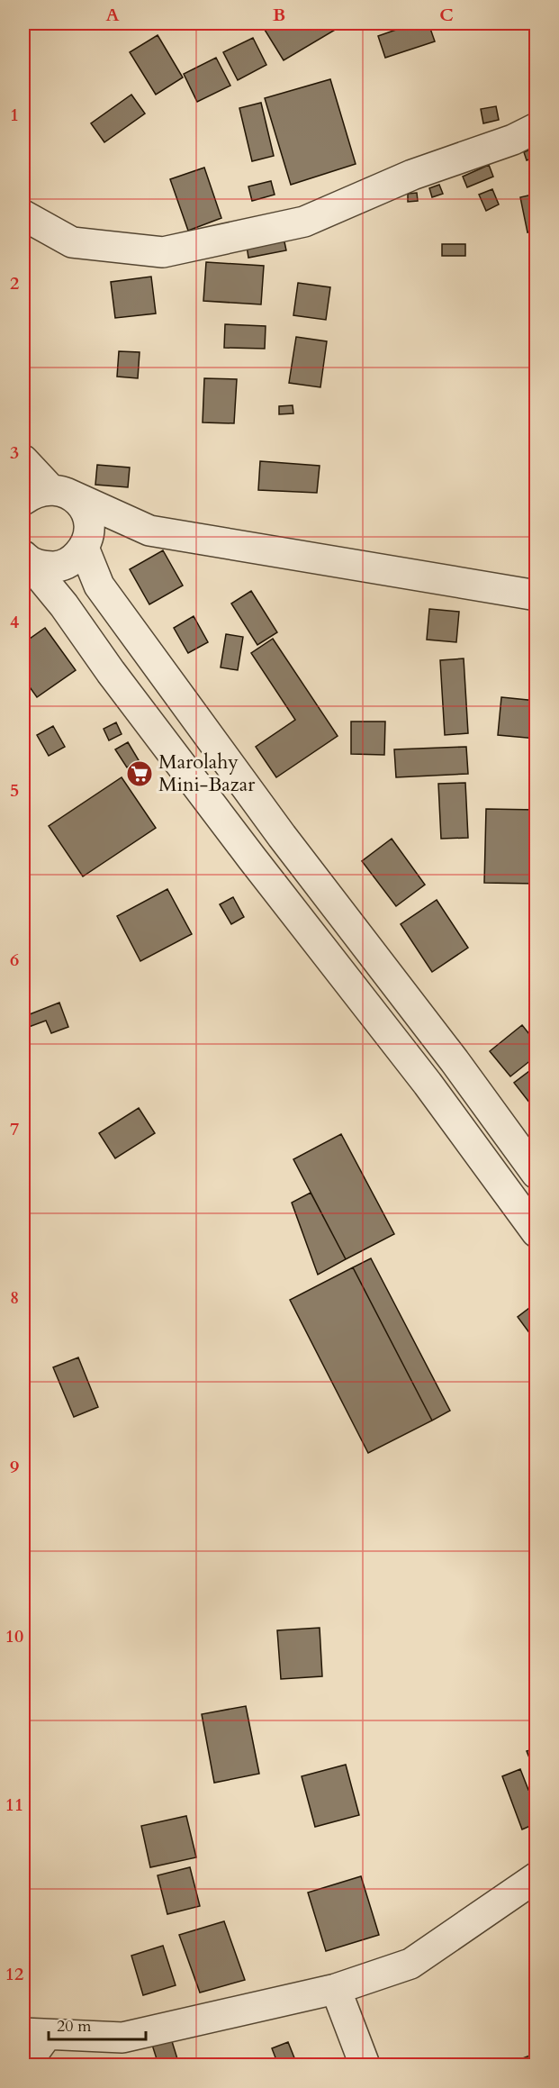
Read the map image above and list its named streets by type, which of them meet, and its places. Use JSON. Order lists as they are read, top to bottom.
{
  "places": {
    "supermarket": ["Marolahy Mini-Bazar"]
  },
  "scale_bar": "20 m",
  "grid": {
    "columns": ["A", "B", "C"],
    "rows": [
      "1",
      "2",
      "3",
      "4",
      "5",
      "6",
      "7",
      "8",
      "9",
      "10",
      "11",
      "12"
    ]
  }
}
